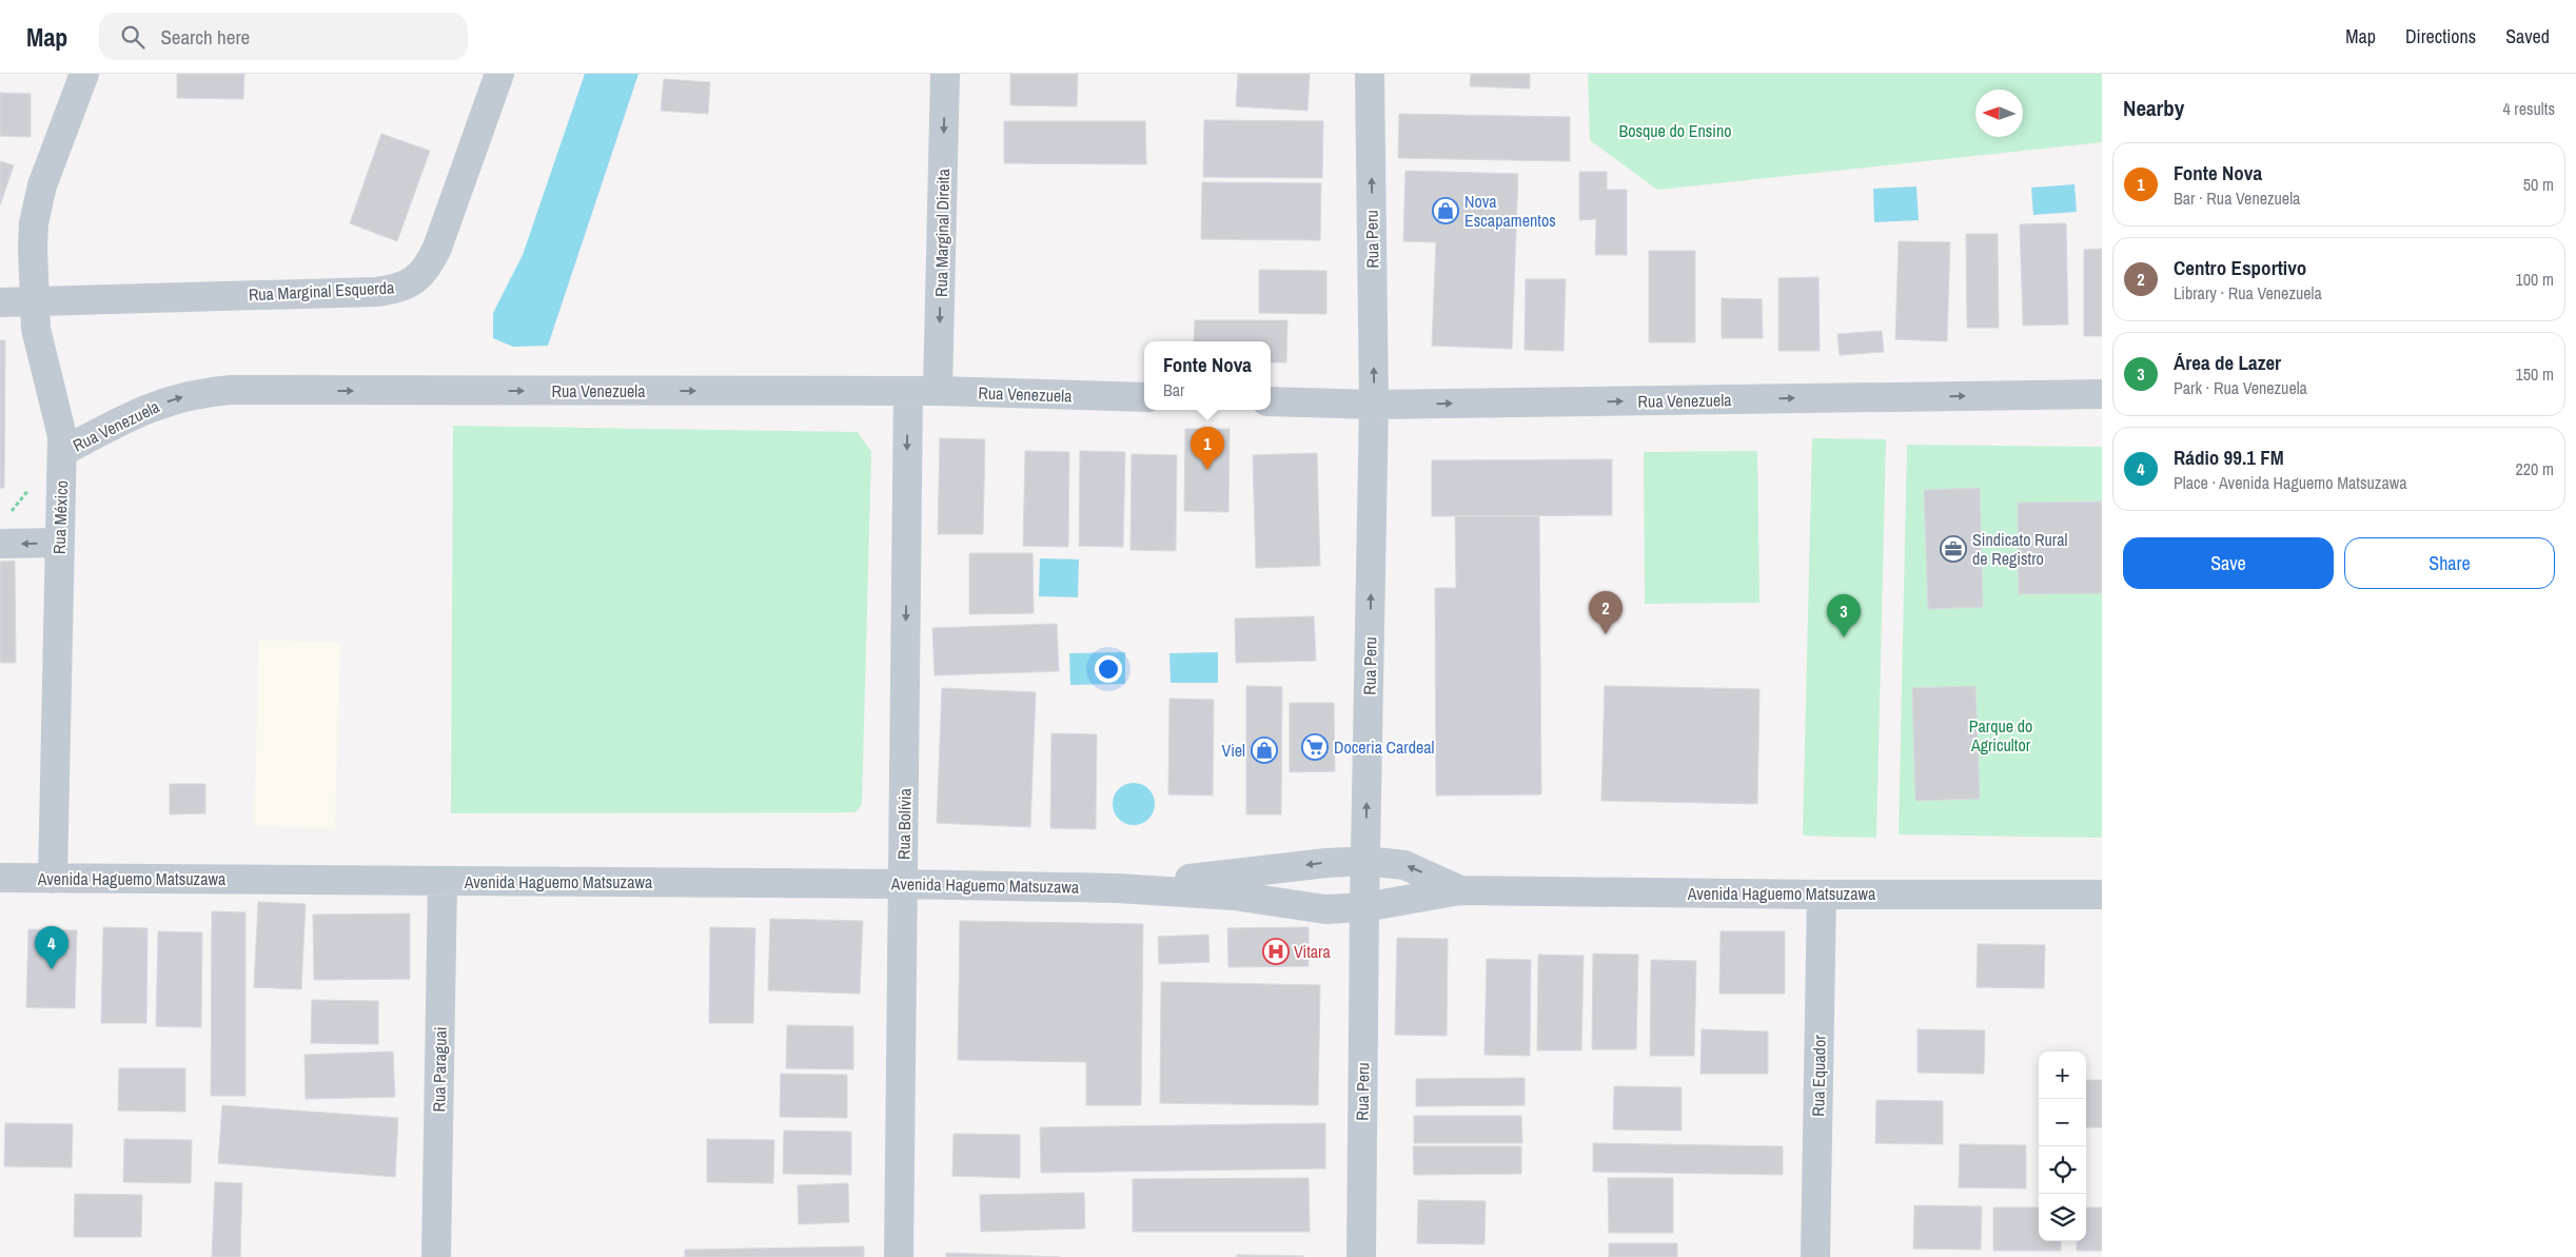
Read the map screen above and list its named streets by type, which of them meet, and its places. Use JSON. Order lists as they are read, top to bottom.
{
  "streets": {
    "street": [
      "Rua Marginal Direita",
      "Rua Peru",
      "Rua Marginal Esquerda",
      "Rua Venezuela",
      "Rua México",
      "Rua Bolívia",
      "Avenida Haguemo Matsuzawa",
      "Rua Paraguai",
      "Rua Equador"
    ]
  },
  "crossings": [
    ["Rua Marginal Direita", "Rua Venezuela"],
    ["Rua Peru", "Rua Venezuela"],
    ["Rua Peru", "Avenida Haguemo Matsuzawa"],
    ["Rua Marginal Esquerda", "Rua México"],
    ["Rua Venezuela", "Rua México"],
    ["Rua Venezuela", "Rua Bolívia"],
    ["Rua México", "Avenida Haguemo Matsuzawa"],
    ["Rua Bolívia", "Avenida Haguemo Matsuzawa"],
    ["Avenida Haguemo Matsuzawa", "Rua Paraguai"],
    ["Avenida Haguemo Matsuzawa", "Rua Equador"]
  ],
  "one_way": [
    "Rua Marginal Direita",
    "Rua Peru",
    "Rua Venezuela",
    "Rua Bolívia"
  ],
  "parks": ["Bosque do Ensino", "Parque do Agricultor"],
  "places": {
    "shop": ["Nova Escapamentos", "Viel"],
    "office": ["Sindicato Rural de Registro"],
    "supermarket": ["Doceria Cardeal"],
    "hospital": ["Vitara"]
  },
  "north": "left",
  "page": {
    "header": "Map",
    "search": "Search here",
    "nav": ["Map", "Directions", "Saved"],
    "heading": ["Nearby", "4 results"],
    "list": [
      {
        "mark": "1",
        "name": "Fonte Nova",
        "note": "Bar · Rua Venezuela",
        "value": "50 m"
      },
      {
        "mark": "2",
        "name": "Centro Esportivo",
        "note": "Library · Rua Venezuela",
        "value": "100 m"
      },
      {
        "mark": "3",
        "name": "Área de Lazer",
        "note": "Park · Rua Venezuela",
        "value": "150 m"
      },
      {
        "mark": "4",
        "name": "Rádio 99.1 FM",
        "note": "Place · Avenida Haguemo Matsuzawa",
        "value": "220 m"
      }
    ],
    "popup": ["Fonte Nova", "Bar"],
    "pins": [
      "1",
      "2",
      "3",
      "4"
    ],
    "buttons": ["Save", "Share"],
    "map_buttons": ["+", "−"]
  }
}
